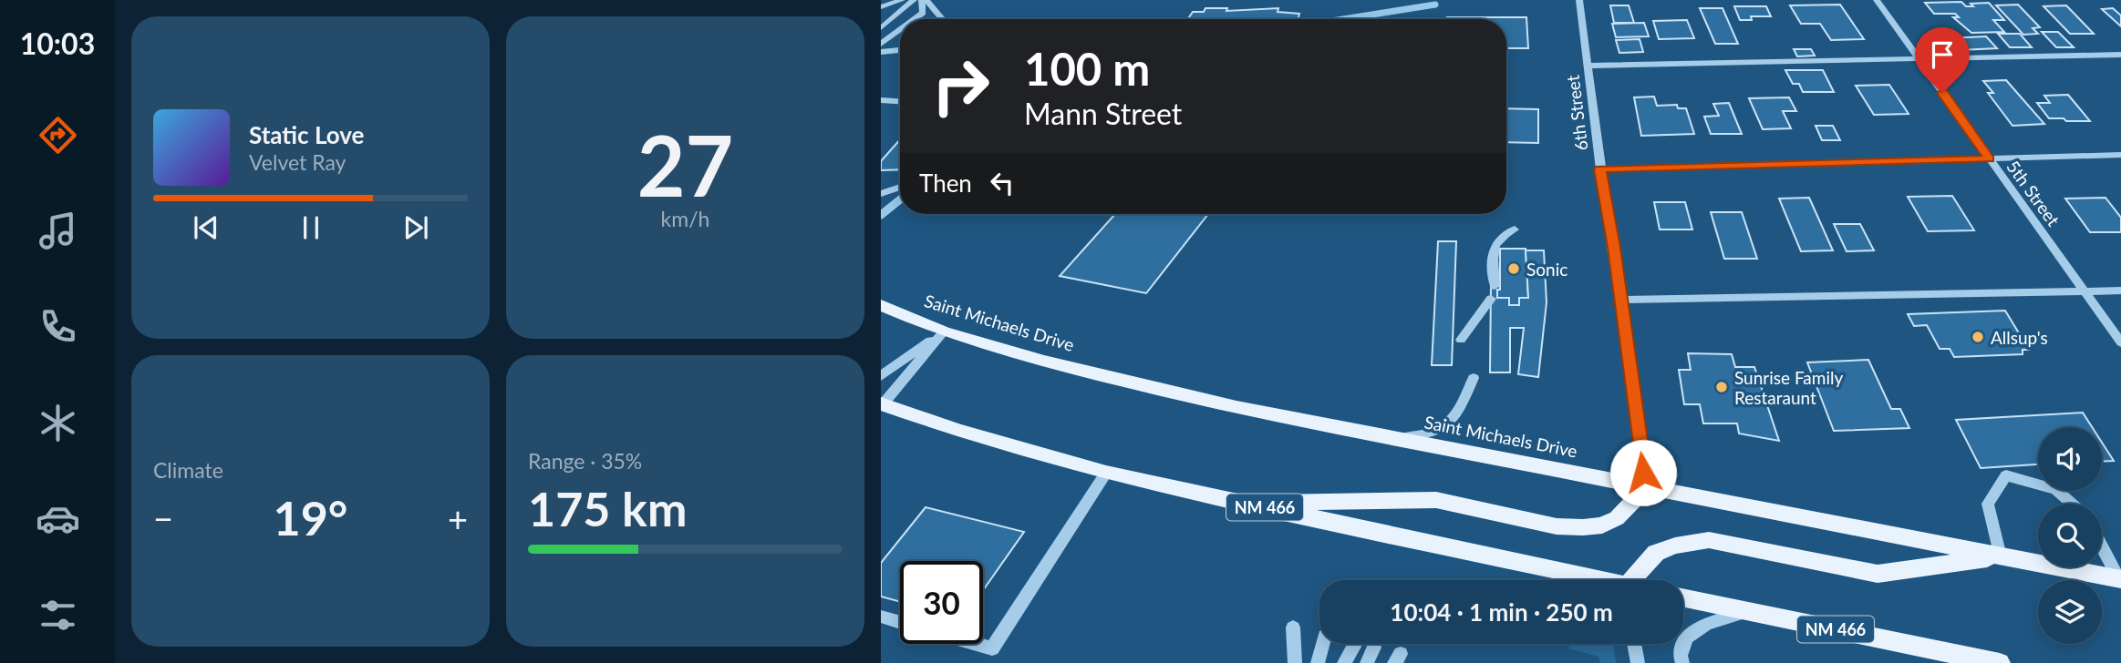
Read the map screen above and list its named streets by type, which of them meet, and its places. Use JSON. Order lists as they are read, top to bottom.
{
  "streets": {
    "main road": ["Saint Michaels Drive", "NM 466"],
    "street": ["6th Street", "5th Street"]
  },
  "crossings": [
    ["6th Street", "Saint Michaels Drive"]
  ],
  "places": ["Sonic", "Allsup's", "Sunrise Family Restaraunt"],
  "page": {
    "tabs": "10:03",
    "tile": [
      ["27", "km/h"],
      "Climate",
      ["Range · 35%", "175 km"]
    ],
    "turn": ["100 m", "Mann Street"],
    "song": ["Static Love", "Velvet Ray"],
    "then": "Then",
    "heat": ["−", "19°", "+"],
    "limit": "30",
    "trip": "10:04 · 1 min · 250 m"
  }
}
